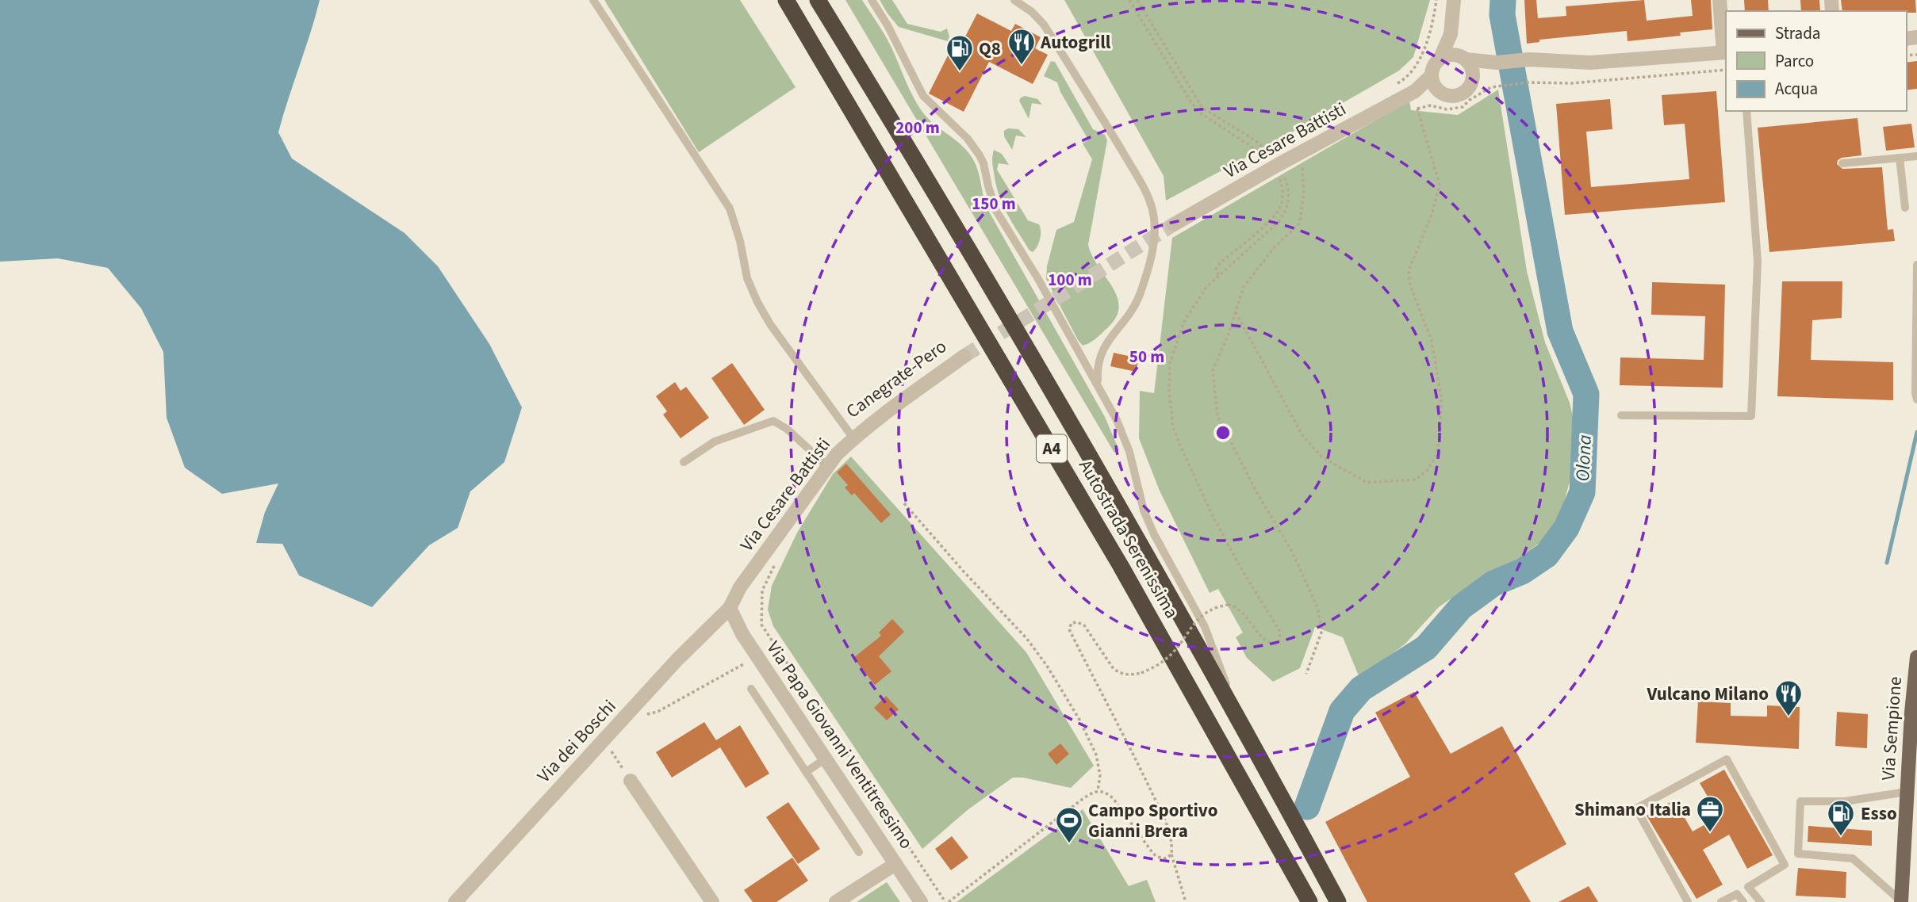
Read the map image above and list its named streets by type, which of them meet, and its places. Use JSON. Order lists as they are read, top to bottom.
{
  "streets": {
    "highway": ["A4", "Autostrada Serenissima"],
    "main road": ["Via Sempione"],
    "street": ["Via Cesare Battisti", "Via dei Boschi", "Via Papa Giovanni Ventitreesimo"]
  },
  "crossings": [
    ["Via Cesare Battisti", "Via dei Boschi"],
    ["Via Cesare Battisti", "Via Papa Giovanni Ventitreesimo"],
    ["Via dei Boschi", "Via Papa Giovanni Ventitreesimo"]
  ],
  "water": ["Olona"],
  "places": {
    "restaurant": ["Autogrill", "Vulcano Milano"],
    "fuel station": ["Q8", "Esso"],
    "office": ["Shimano Italia"],
    "sports": ["Campo Sportivo Gianni Brera"]
  },
  "legend": ["Strada", "Parco", "Acqua"],
  "rings": [
    "200 m",
    "150 m",
    "100 m",
    "50 m"
  ]
}
